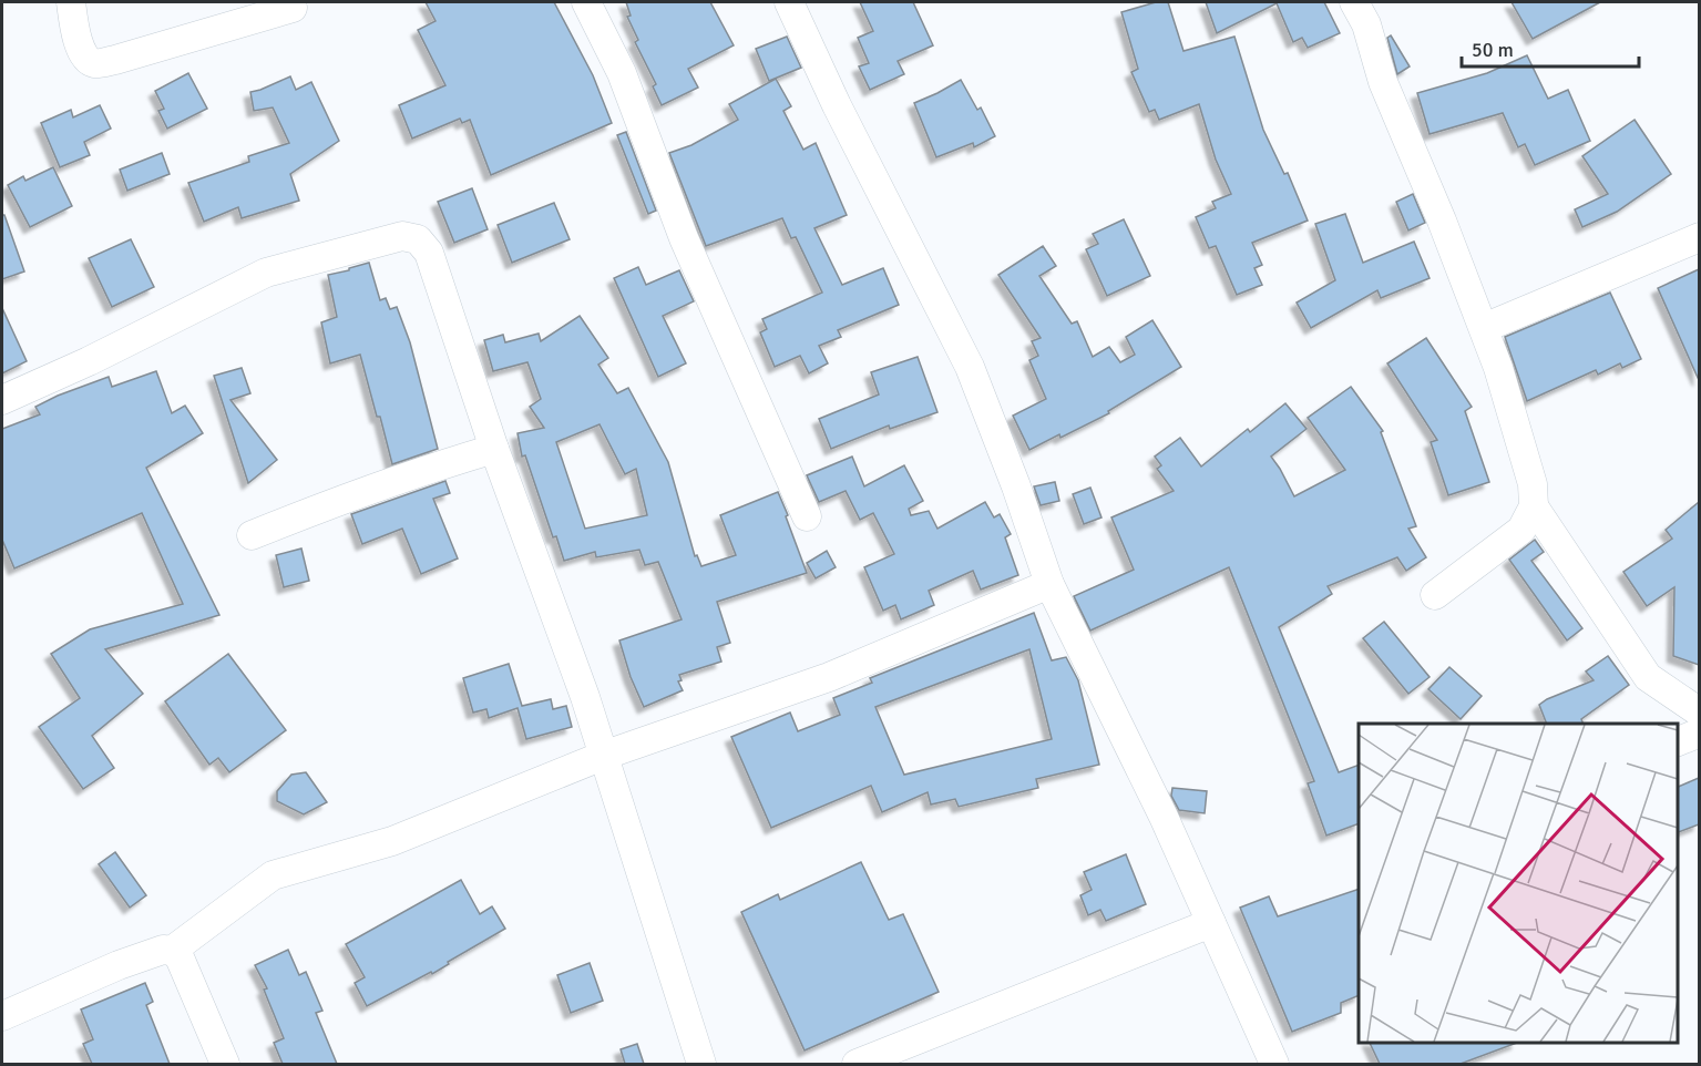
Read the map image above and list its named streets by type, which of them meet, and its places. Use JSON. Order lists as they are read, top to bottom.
{
  "scale_bar": "50 m"
}
